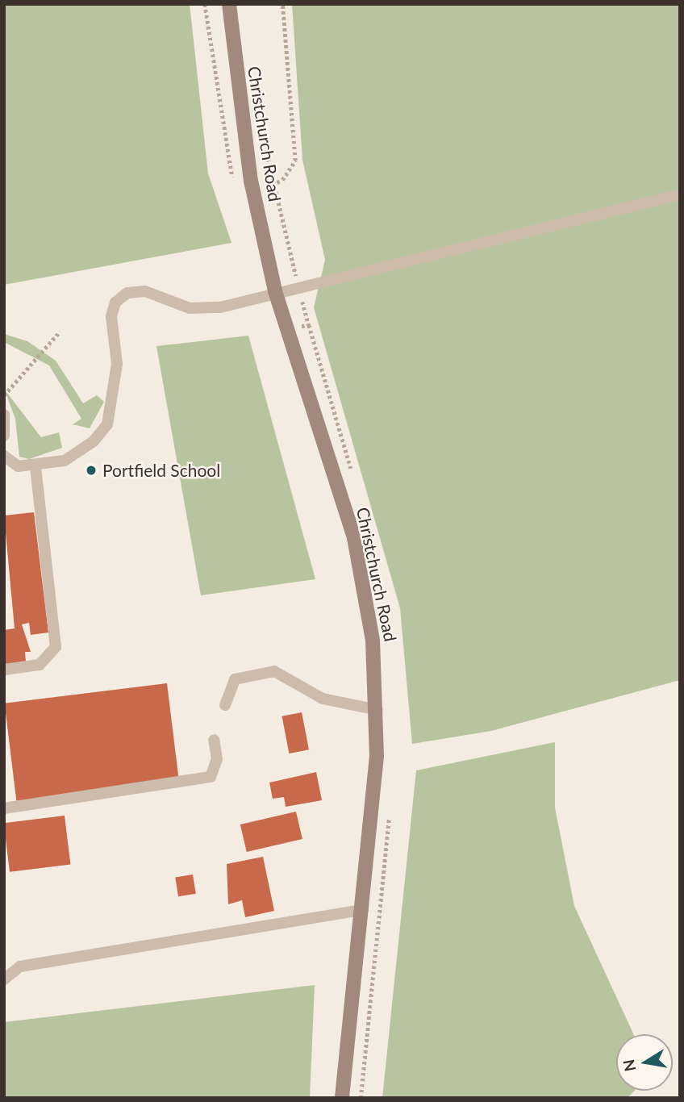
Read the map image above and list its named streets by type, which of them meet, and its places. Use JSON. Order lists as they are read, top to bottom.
{
  "streets": {
    "main road": ["Christchurch Road"]
  },
  "places": ["Portfield School"],
  "north": "left"
}
